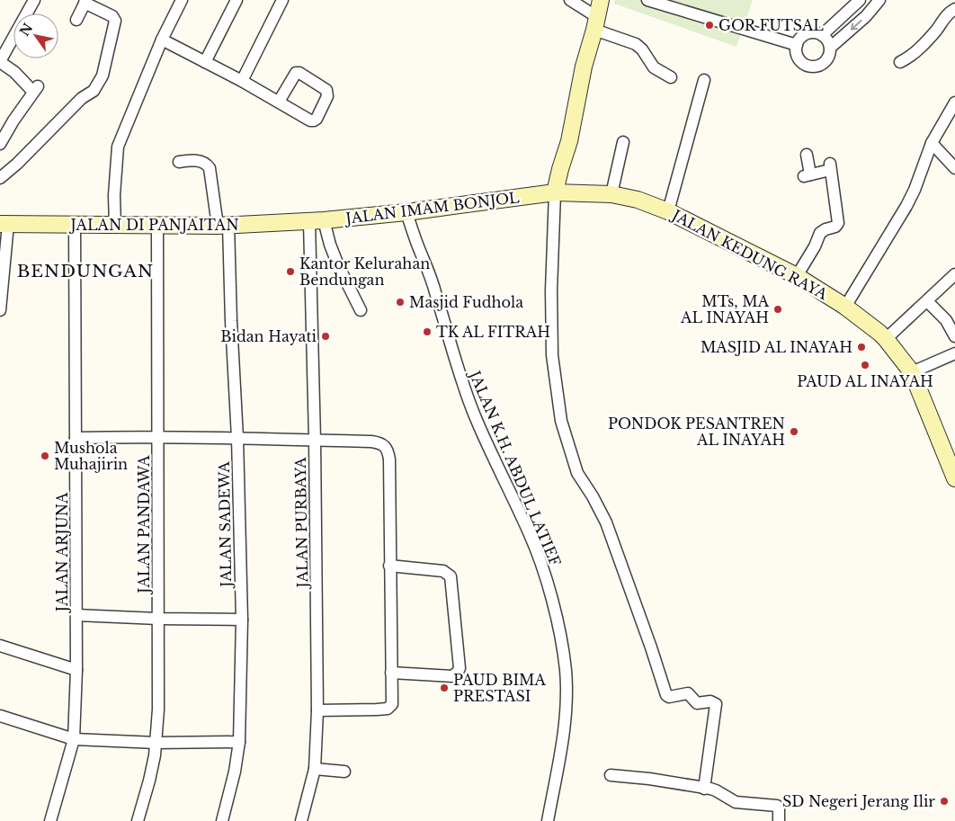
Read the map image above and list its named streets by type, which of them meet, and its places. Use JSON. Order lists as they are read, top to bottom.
{
  "streets": {
    "street": [
      "JALAN IMAM BONJOL",
      "JALAN DI PANJAITAN",
      "JALAN KEDUNG RAYA",
      "JALAN K.H. ABDUL LATIEF",
      "JALAN PURBAYA",
      "JALAN PANDAWA",
      "JALAN SADEWA",
      "JALAN ARJUNA"
    ]
  },
  "crossings": [
    ["JALAN IMAM BONJOL", "JALAN DI PANJAITAN"],
    ["JALAN IMAM BONJOL", "JALAN KEDUNG RAYA"],
    ["JALAN IMAM BONJOL", "JALAN K.H. ABDUL LATIEF"],
    ["JALAN IMAM BONJOL", "JALAN PURBAYA"],
    ["JALAN DI PANJAITAN", "JALAN PURBAYA"],
    ["JALAN DI PANJAITAN", "JALAN PANDAWA"],
    ["JALAN DI PANJAITAN", "JALAN SADEWA"],
    ["JALAN DI PANJAITAN", "JALAN ARJUNA"]
  ],
  "districts": ["BENDUNGAN"],
  "places": [
    "GOR FUTSAL",
    "Kantor Kelurahan Bendungan",
    "Masjid Fudhola",
    "MTs, MA AL INAYAH",
    "TK AL FITRAH",
    "Bidan Hayati",
    "MASJID AL INAYAH",
    "PAUD AL INAYAH",
    "PONDOK PESANTREN AL INAYAH",
    "Mushola Muhajirin",
    "PAUD BIMA PRESTASI",
    "SD Negeri Jerang Ilir"
  ],
  "north": "top left"
}
